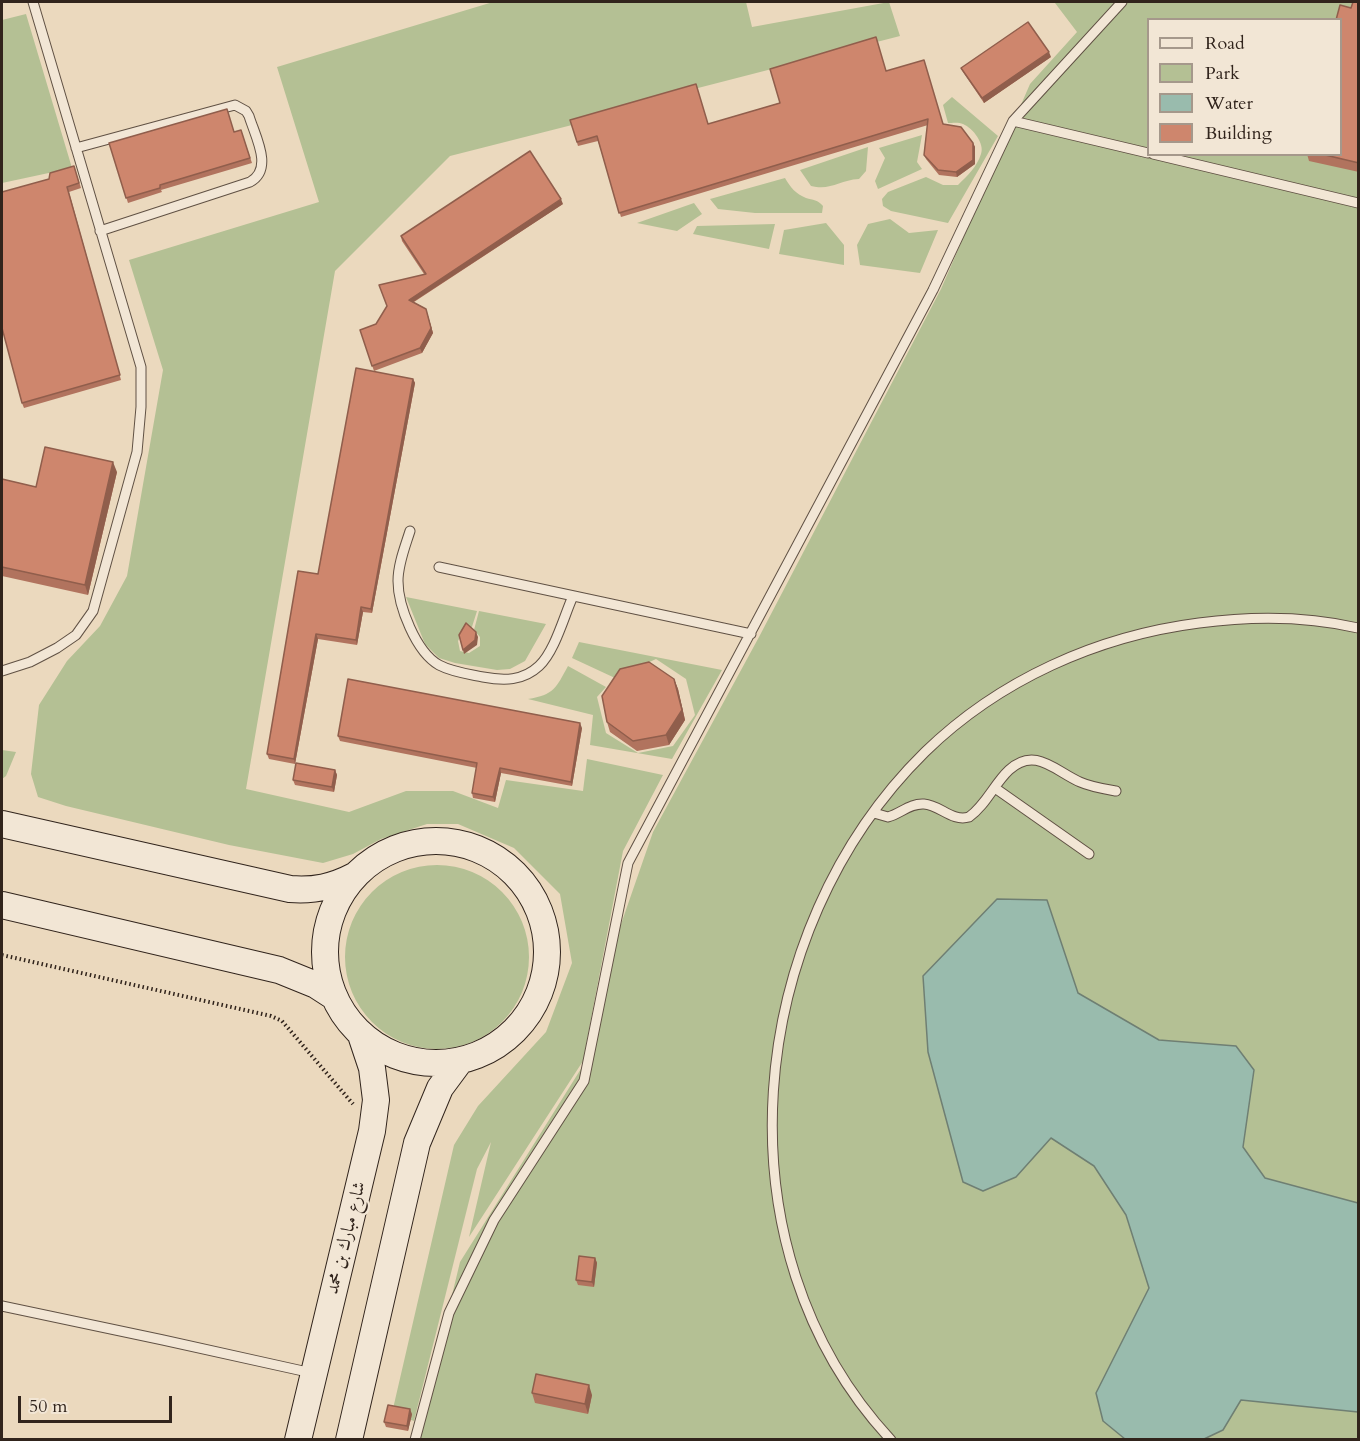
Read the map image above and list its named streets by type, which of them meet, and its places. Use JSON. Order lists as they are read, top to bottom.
{
  "streets": {
    "street": ["شارع مبارك بن محمد"]
  },
  "legend": [
    "Road",
    "Park",
    "Water",
    "Building"
  ],
  "scale_bar": "50 m"
}
